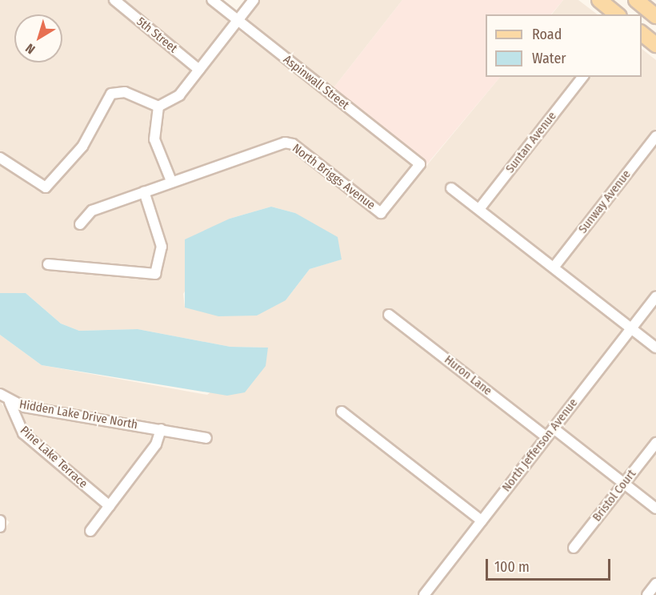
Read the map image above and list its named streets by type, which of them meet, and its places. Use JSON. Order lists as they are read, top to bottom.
{
  "streets": {
    "street": [
      "5th Street",
      "Aspinwall Street",
      "Suntan Avenue",
      "North Briggs Avenue",
      "Sunway Avenue",
      "Huron Lane",
      "Hidden Lake Drive North",
      "North Jefferson Avenue",
      "Pine Lake Terrace",
      "Bristol Court"
    ]
  },
  "crossings": [
    ["Aspinwall Street", "North Briggs Avenue"],
    ["Huron Lane", "North Jefferson Avenue"],
    ["Hidden Lake Drive North", "Pine Lake Terrace"]
  ],
  "legend": ["Road", "Water"],
  "scale_bar": "100 m",
  "north": "bottom left"
}
